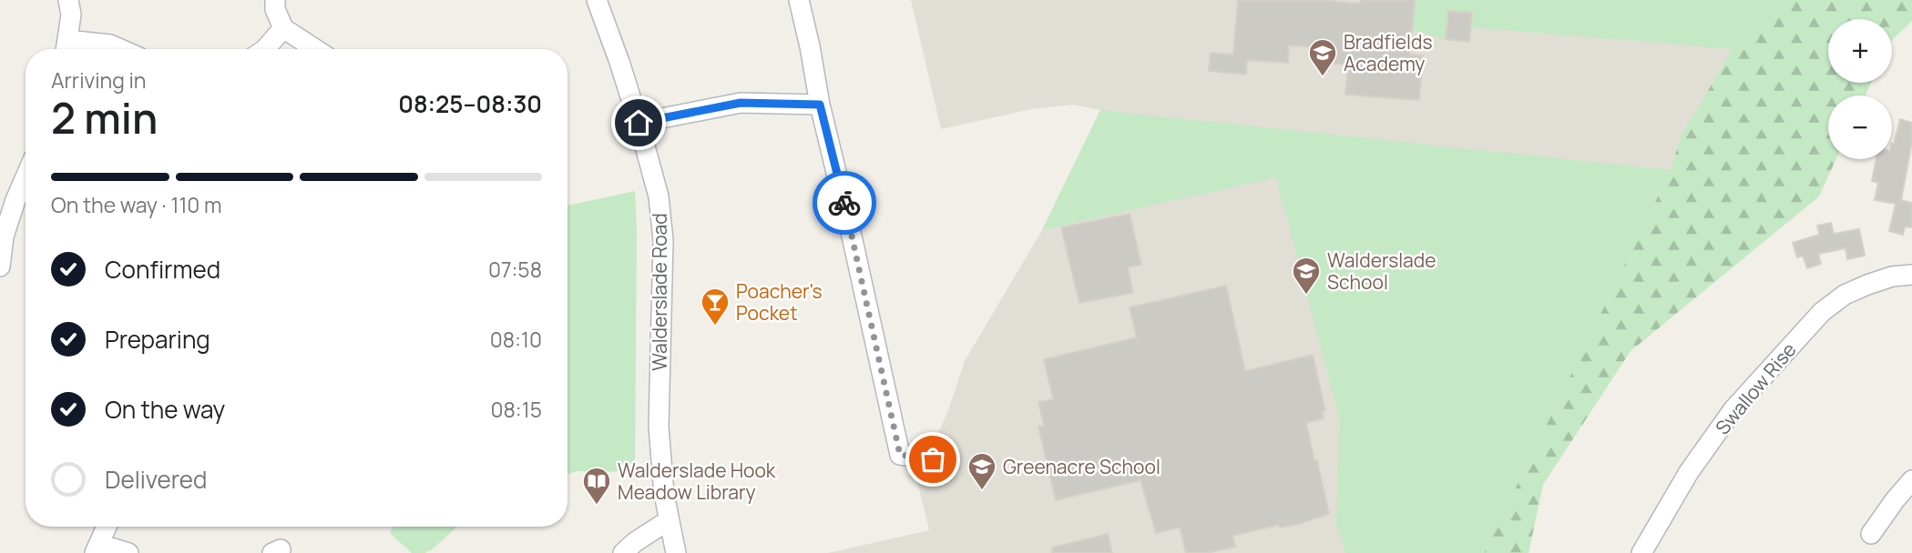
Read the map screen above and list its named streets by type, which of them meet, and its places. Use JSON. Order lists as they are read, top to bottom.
{
  "streets": {
    "street": ["Walderslade Road", "Swallow Rise"]
  },
  "places": {
    "school or university": ["Bradfields Academy", "Walderslade School", "Greenacre School"],
    "bar": ["Poacher's Pocket"],
    "library": ["Walderslade Hook Meadow Library"]
  },
  "page": {
    "map_buttons": ["+", "−"],
    "heading": ["2 min", "Arriving in", "08:25–08:30"],
    "bar": "On the way · 110 m",
    "list": [
      ["Confirmed", "07:58"],
      ["Preparing", "08:10"],
      ["On the way", "08:15"],
      "Delivered"
    ]
  }
}
